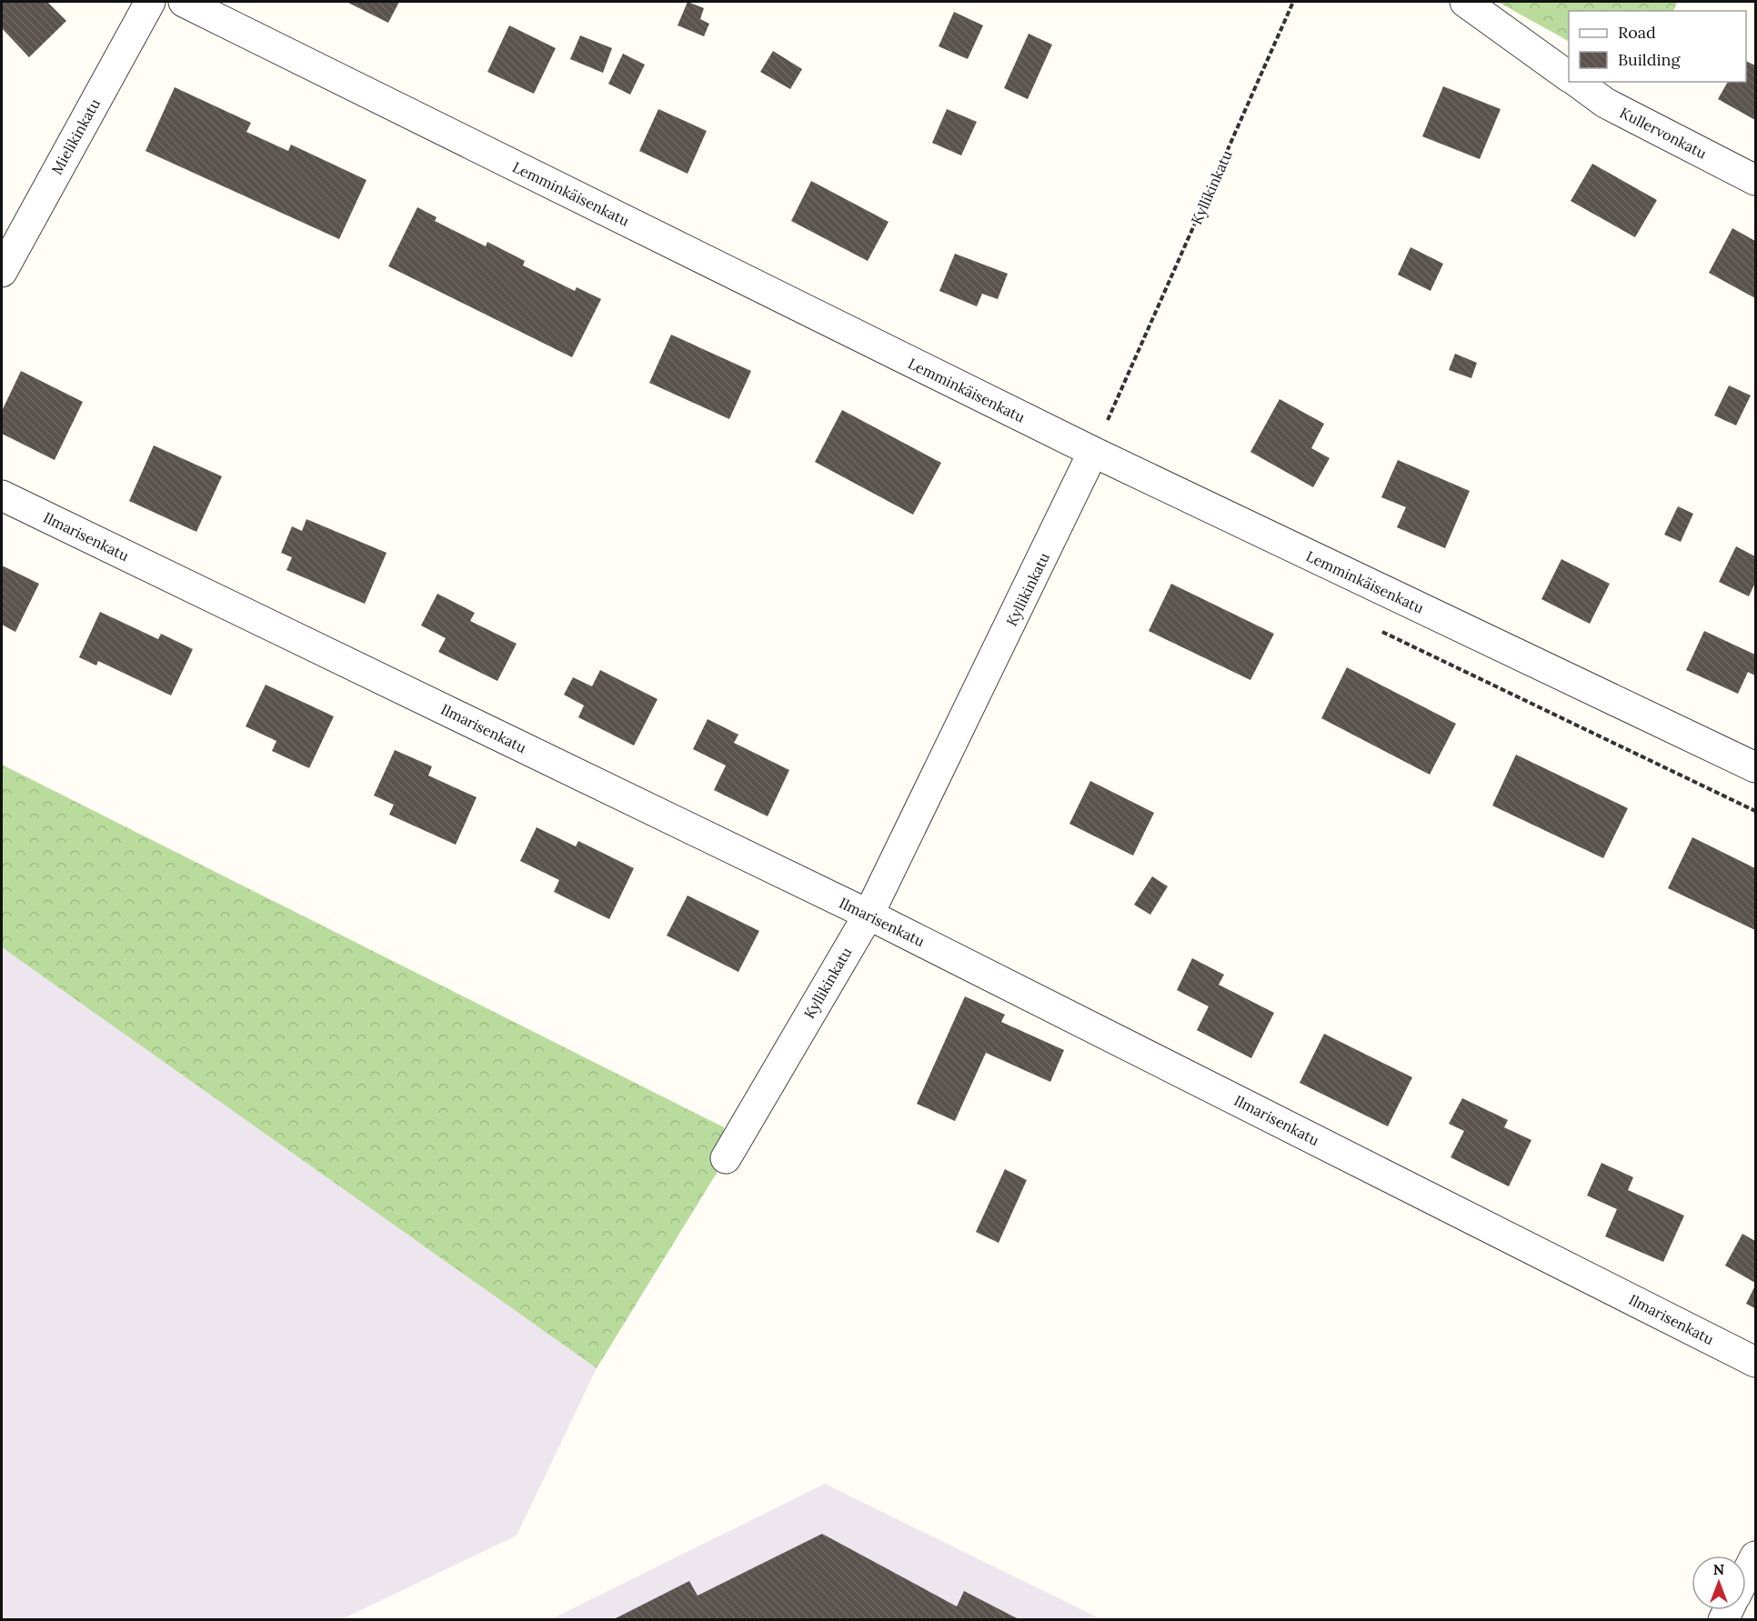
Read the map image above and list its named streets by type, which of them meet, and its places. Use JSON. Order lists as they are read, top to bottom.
{
  "streets": {
    "street": [
      "Kullervonkatu",
      "Mielikinkatu",
      "Kyllikinkatu",
      "Lemminkäisenkatu",
      "Ilmarisenkatu"
    ]
  },
  "crossings": [
    ["Kyllikinkatu", "Lemminkäisenkatu"],
    ["Kyllikinkatu", "Ilmarisenkatu"]
  ],
  "legend": ["Road", "Building"],
  "north": "top"
}
